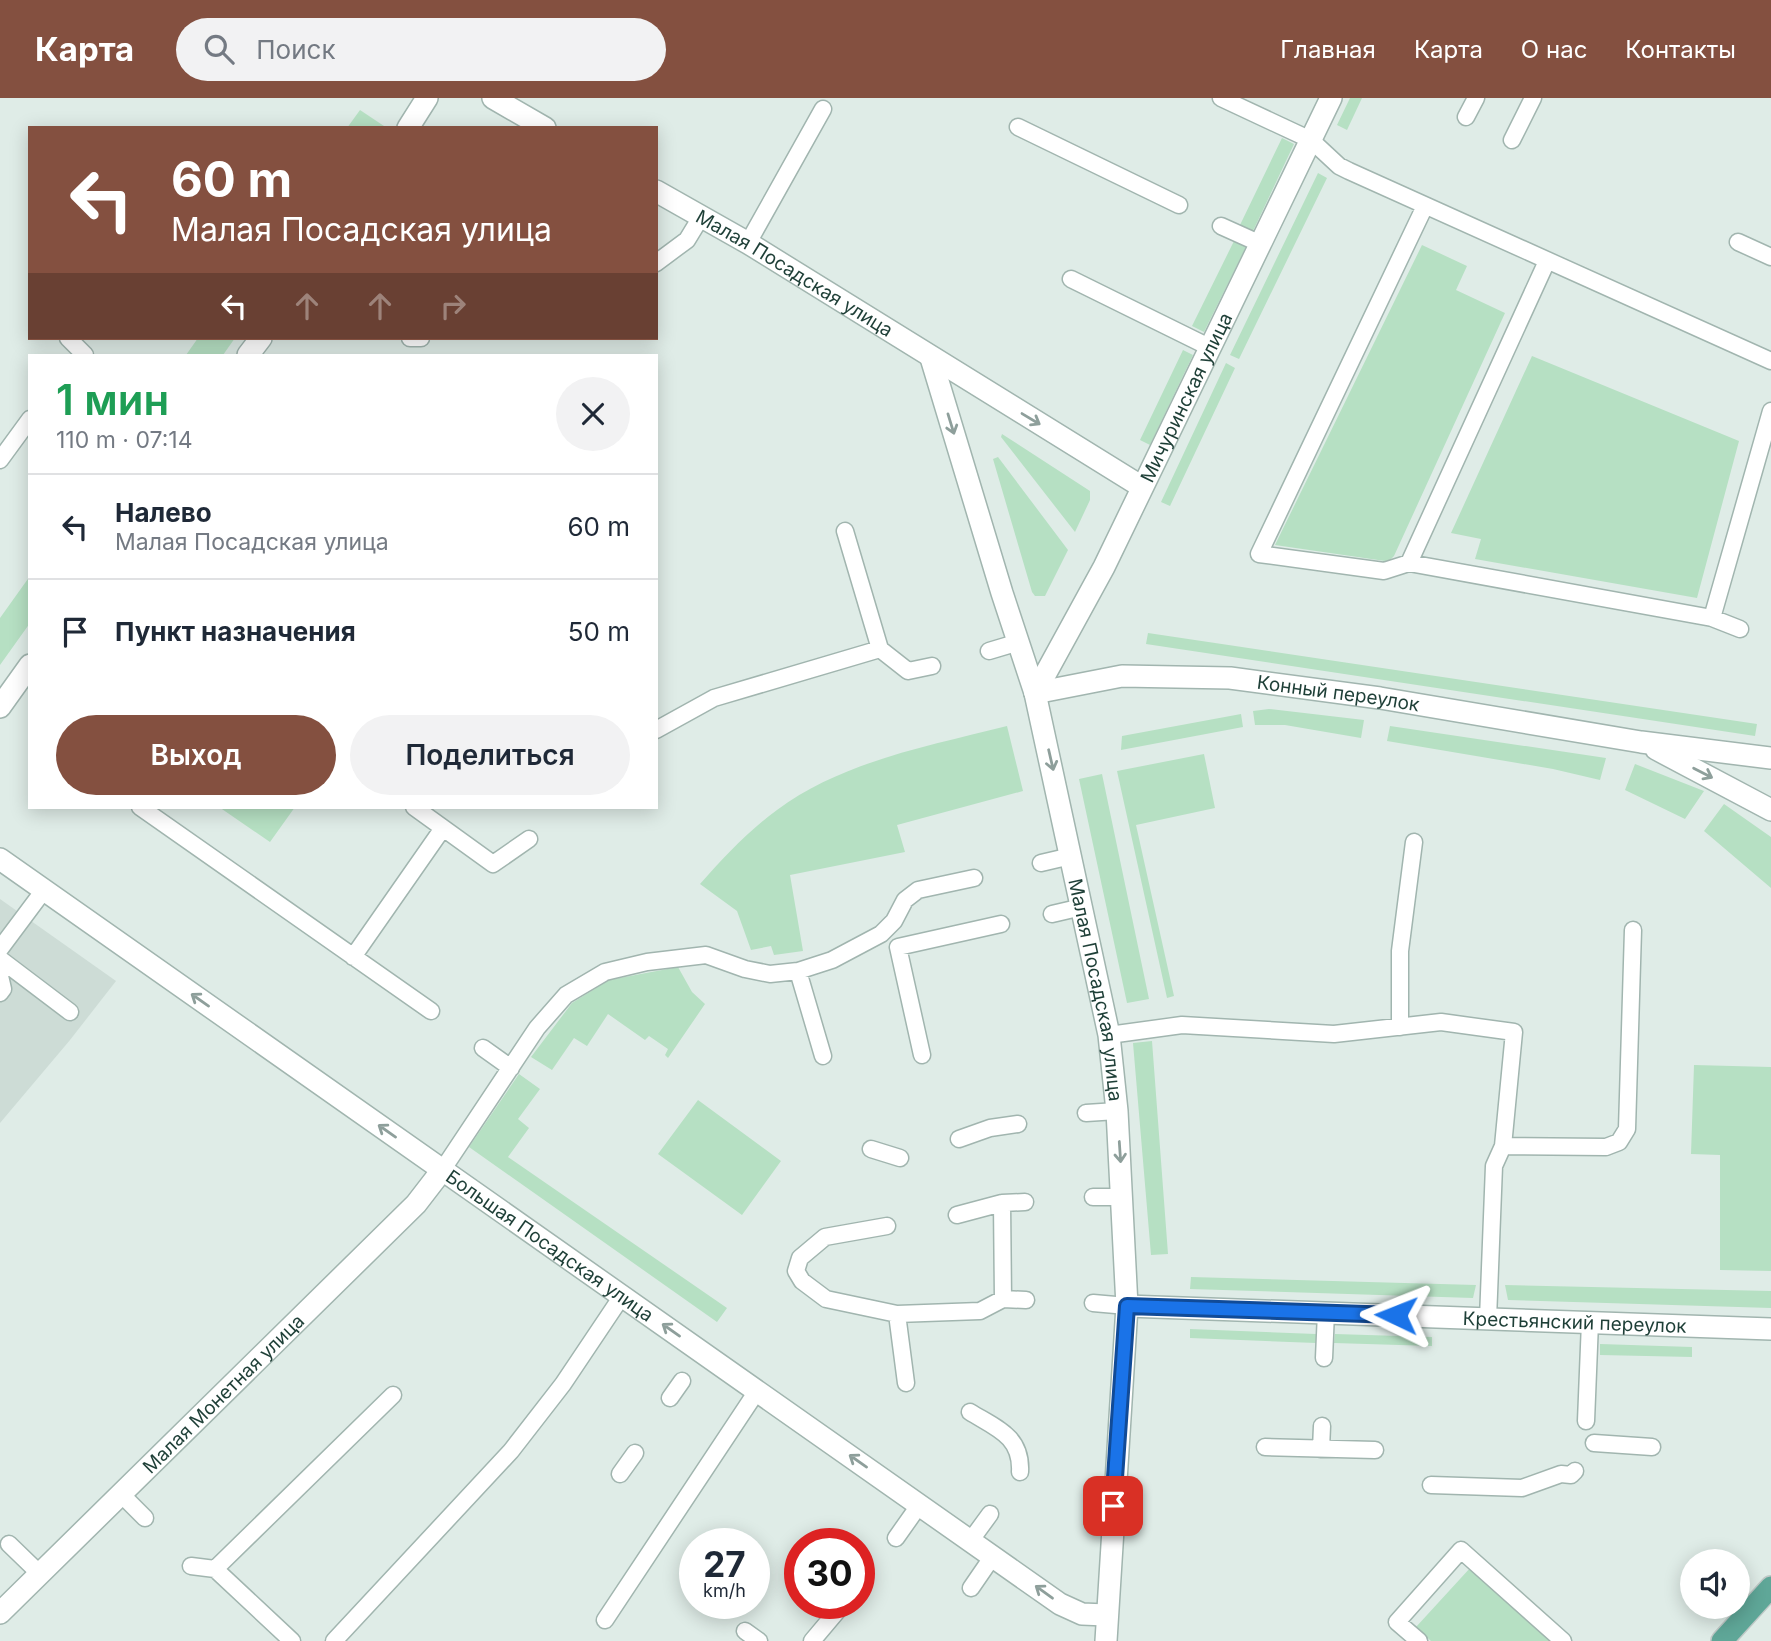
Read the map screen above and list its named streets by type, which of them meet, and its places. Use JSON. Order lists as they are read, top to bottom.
{
  "streets": {
    "street": [
      "Малая Посадская улица",
      "Мичуринская улица",
      "Конный переулок",
      "Большая Посадская улица",
      "Крестьянский переулок",
      "Малая Монетная улица"
    ]
  },
  "crossings": [
    ["Малая Посадская улица", "Мичуринская улица"],
    ["Малая Посадская улица", "Конный переулок"],
    ["Малая Посадская улица", "Большая Посадская улица"],
    ["Малая Посадская улица", "Крестьянский переулок"],
    ["Мичуринская улица", "Конный переулок"],
    ["Большая Посадская улица", "Малая Монетная улица"]
  ],
  "one_way": ["Малая Посадская улица", "Большая Посадская улица"],
  "page": {
    "header": "Карта",
    "search": "Поиск",
    "nav": [
      "Главная",
      "Карта",
      "О нас",
      "Контакты"
    ],
    "turn": ["60 m", "Малая Посадская улица"],
    "heading": ["1 мин", "110 m · 07:14"],
    "list": [
      {
        "name": "Налево",
        "note": "Малая Посадская улица",
        "value": "60 m"
      },
      {
        "name": "Пункт назначения",
        "value": "50 m"
      }
    ],
    "buttons": ["Выход", "Поделиться"],
    "speed": "27 km/h",
    "limit": "30"
  }
}
